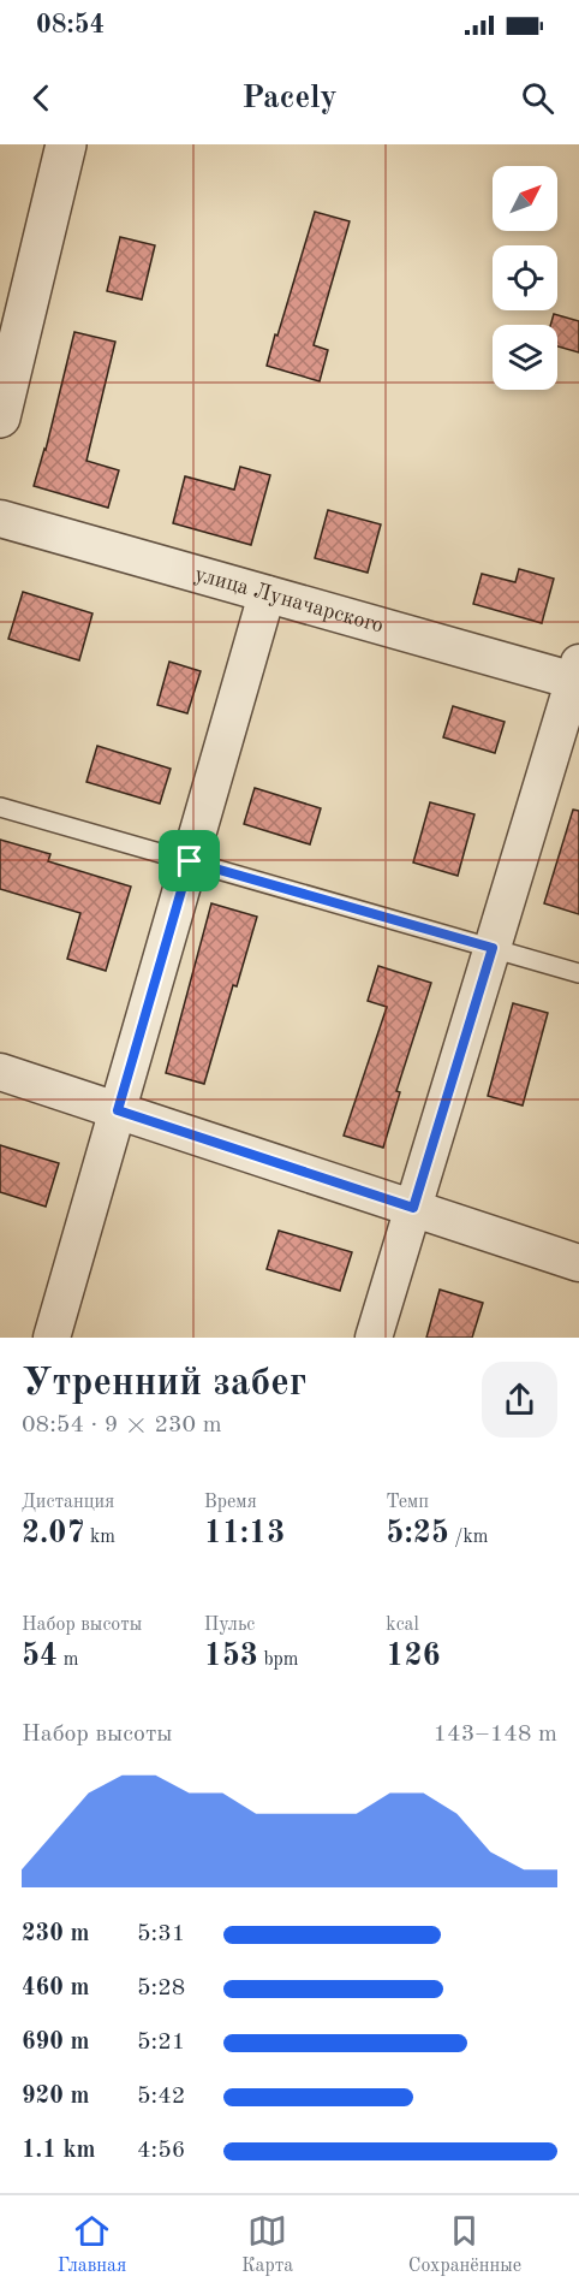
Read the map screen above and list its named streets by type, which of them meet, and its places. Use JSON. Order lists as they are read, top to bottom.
{
  "streets": {
    "street": ["улица Луначарского"]
  },
  "north": "top right",
  "page": {
    "status": "08:54",
    "header": "Pacely",
    "heading": ["Утренний забег", "08:54 · 9 × 230 m"],
    "stats": [
      ["Дистанция", "2.07 km"],
      ["Время", "11:13"],
      ["Темп", "5:25 /km"],
      ["Набор высоты", "54 m"],
      ["Пульс", "153 bpm"],
      ["kcal", "126"]
    ],
    "chart": ["Набор высоты", "143–148 m"],
    "list": [
      {
        "name": "230 m",
        "note": "5:31"
      },
      {
        "name": "460 m",
        "note": "5:28"
      },
      {
        "name": "690 m",
        "note": "5:21"
      },
      {
        "name": "920 m",
        "note": "5:42"
      },
      {
        "name": "1.1 km",
        "note": "4:56"
      }
    ],
    "tabs": ["Главная", "Карта", "Сохранённые"]
  }
}
